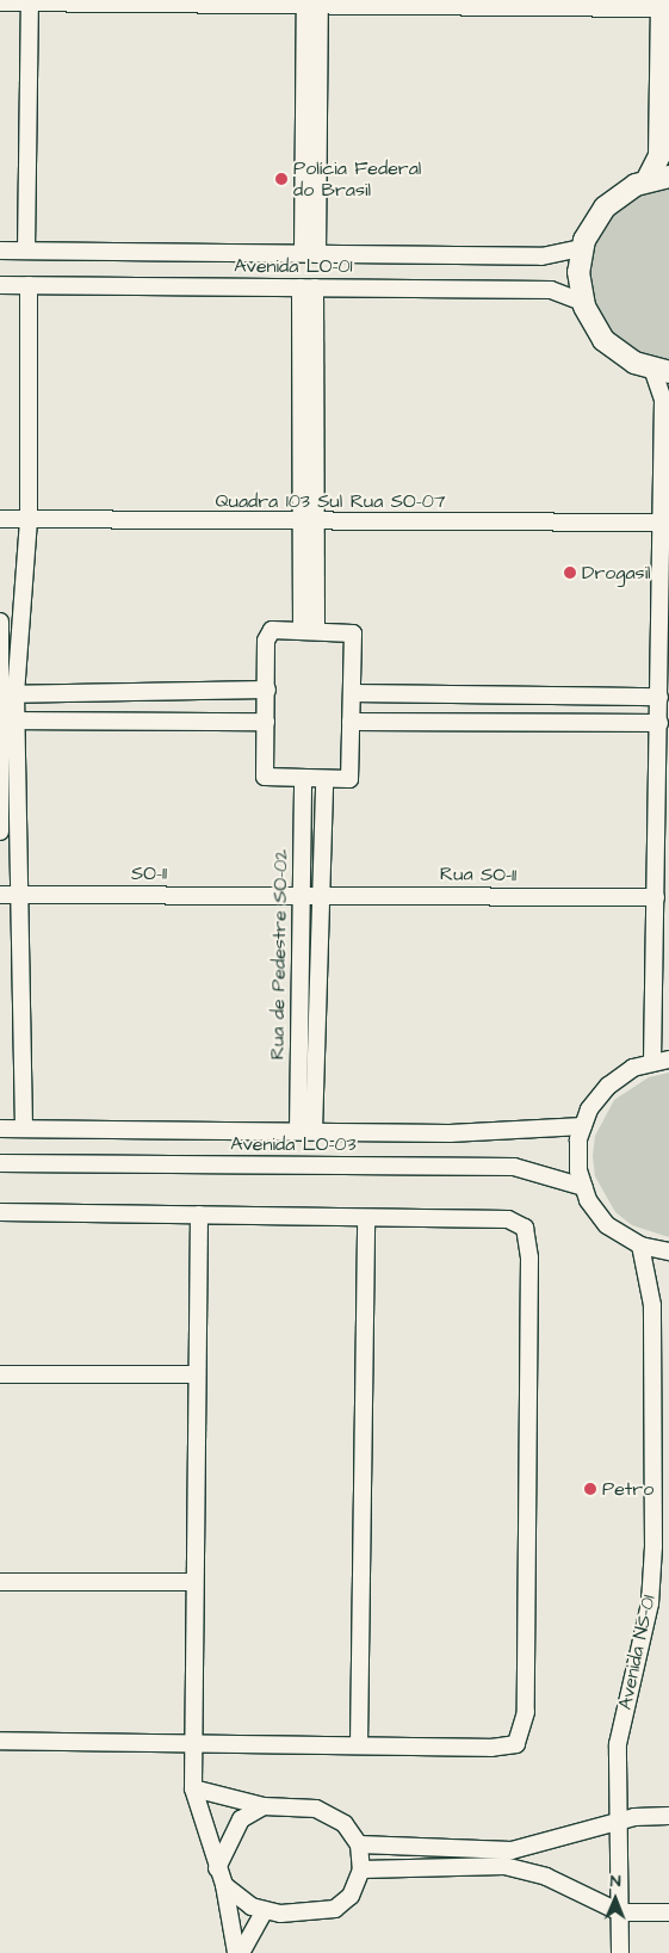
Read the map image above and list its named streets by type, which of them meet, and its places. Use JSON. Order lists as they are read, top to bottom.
{
  "streets": {
    "street": [
      "Avenida LO-01",
      "Quadra 103 Sul Rua SO-07",
      "SO-11",
      "Rua SO-11",
      "Rua de Pedestre SO-02",
      "Avenida LO-03",
      "Avenida NS-01"
    ]
  },
  "crossings": [
    ["SO-11", "Rua SO-11"],
    ["SO-11", "Rua de Pedestre SO-02"],
    ["Rua SO-11", "Rua de Pedestre SO-02"],
    ["Rua de Pedestre SO-02", "Avenida LO-03"]
  ],
  "places": ["Polícia Federal do Brasil", "Drogasil", "Petro"],
  "north": "top"
}
